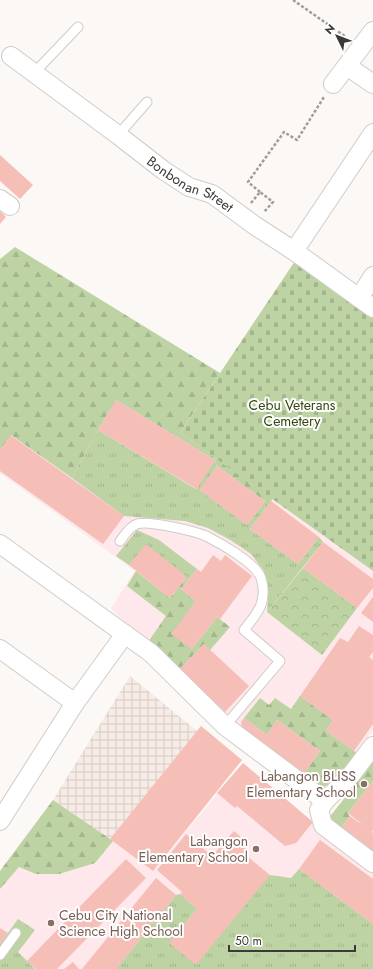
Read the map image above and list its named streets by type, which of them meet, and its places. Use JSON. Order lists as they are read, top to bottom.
{
  "streets": {
    "street": ["Bonbonan Street"]
  },
  "parks": ["Cebu Veterans Cemetery"],
  "places": ["Labangon BLISS Elementary School", "Labangon Elementary School", "Cebu City National Science High School"],
  "scale_bar": "50 m",
  "north": "top left"
}
